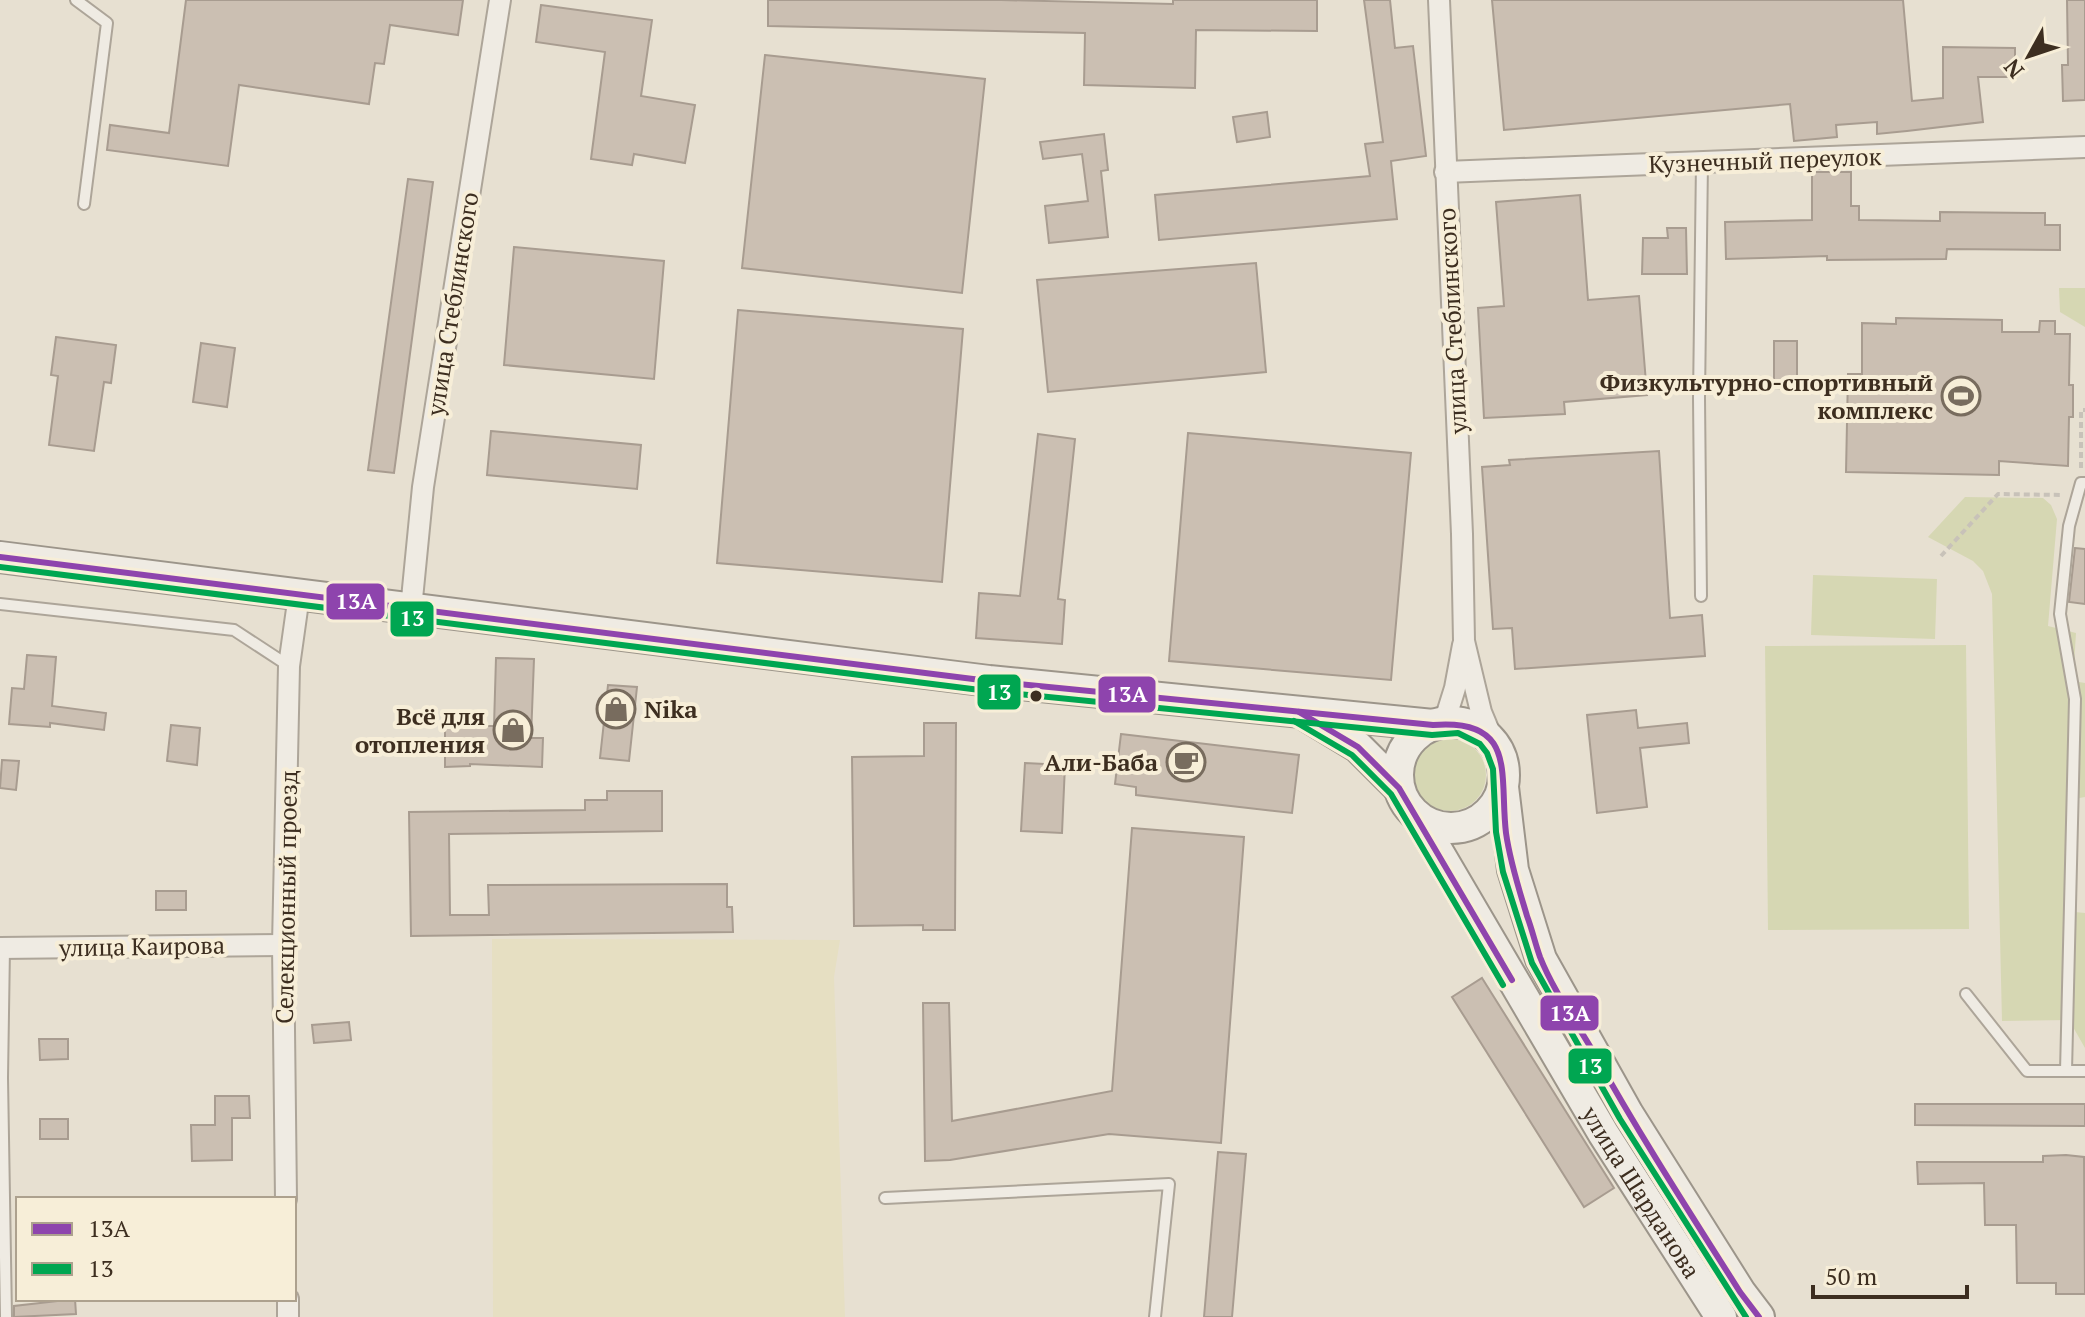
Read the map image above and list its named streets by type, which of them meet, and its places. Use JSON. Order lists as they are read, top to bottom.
{
  "streets": {
    "main road": ["улица Шарданова"],
    "street": [
      "Кузнечный переулок",
      "улица Стеблинского",
      "Селекционный проезд",
      "улица Каирова"
    ]
  },
  "crossings": [
    ["Кузнечный переулок", "улица Стеблинского"],
    ["Селекционный проезд", "улица Каирова"]
  ],
  "places": {
    "sports": ["Физкультурно-спортивный комплекс"],
    "shop": ["Nika", "Всё для отопления"],
    "cafe": ["Али-Баба"]
  },
  "lines": ["transit line 13А", "transit line 13"],
  "legend": ["13А", "13"],
  "scale_bar": "50 m",
  "north": "bottom left"
}
